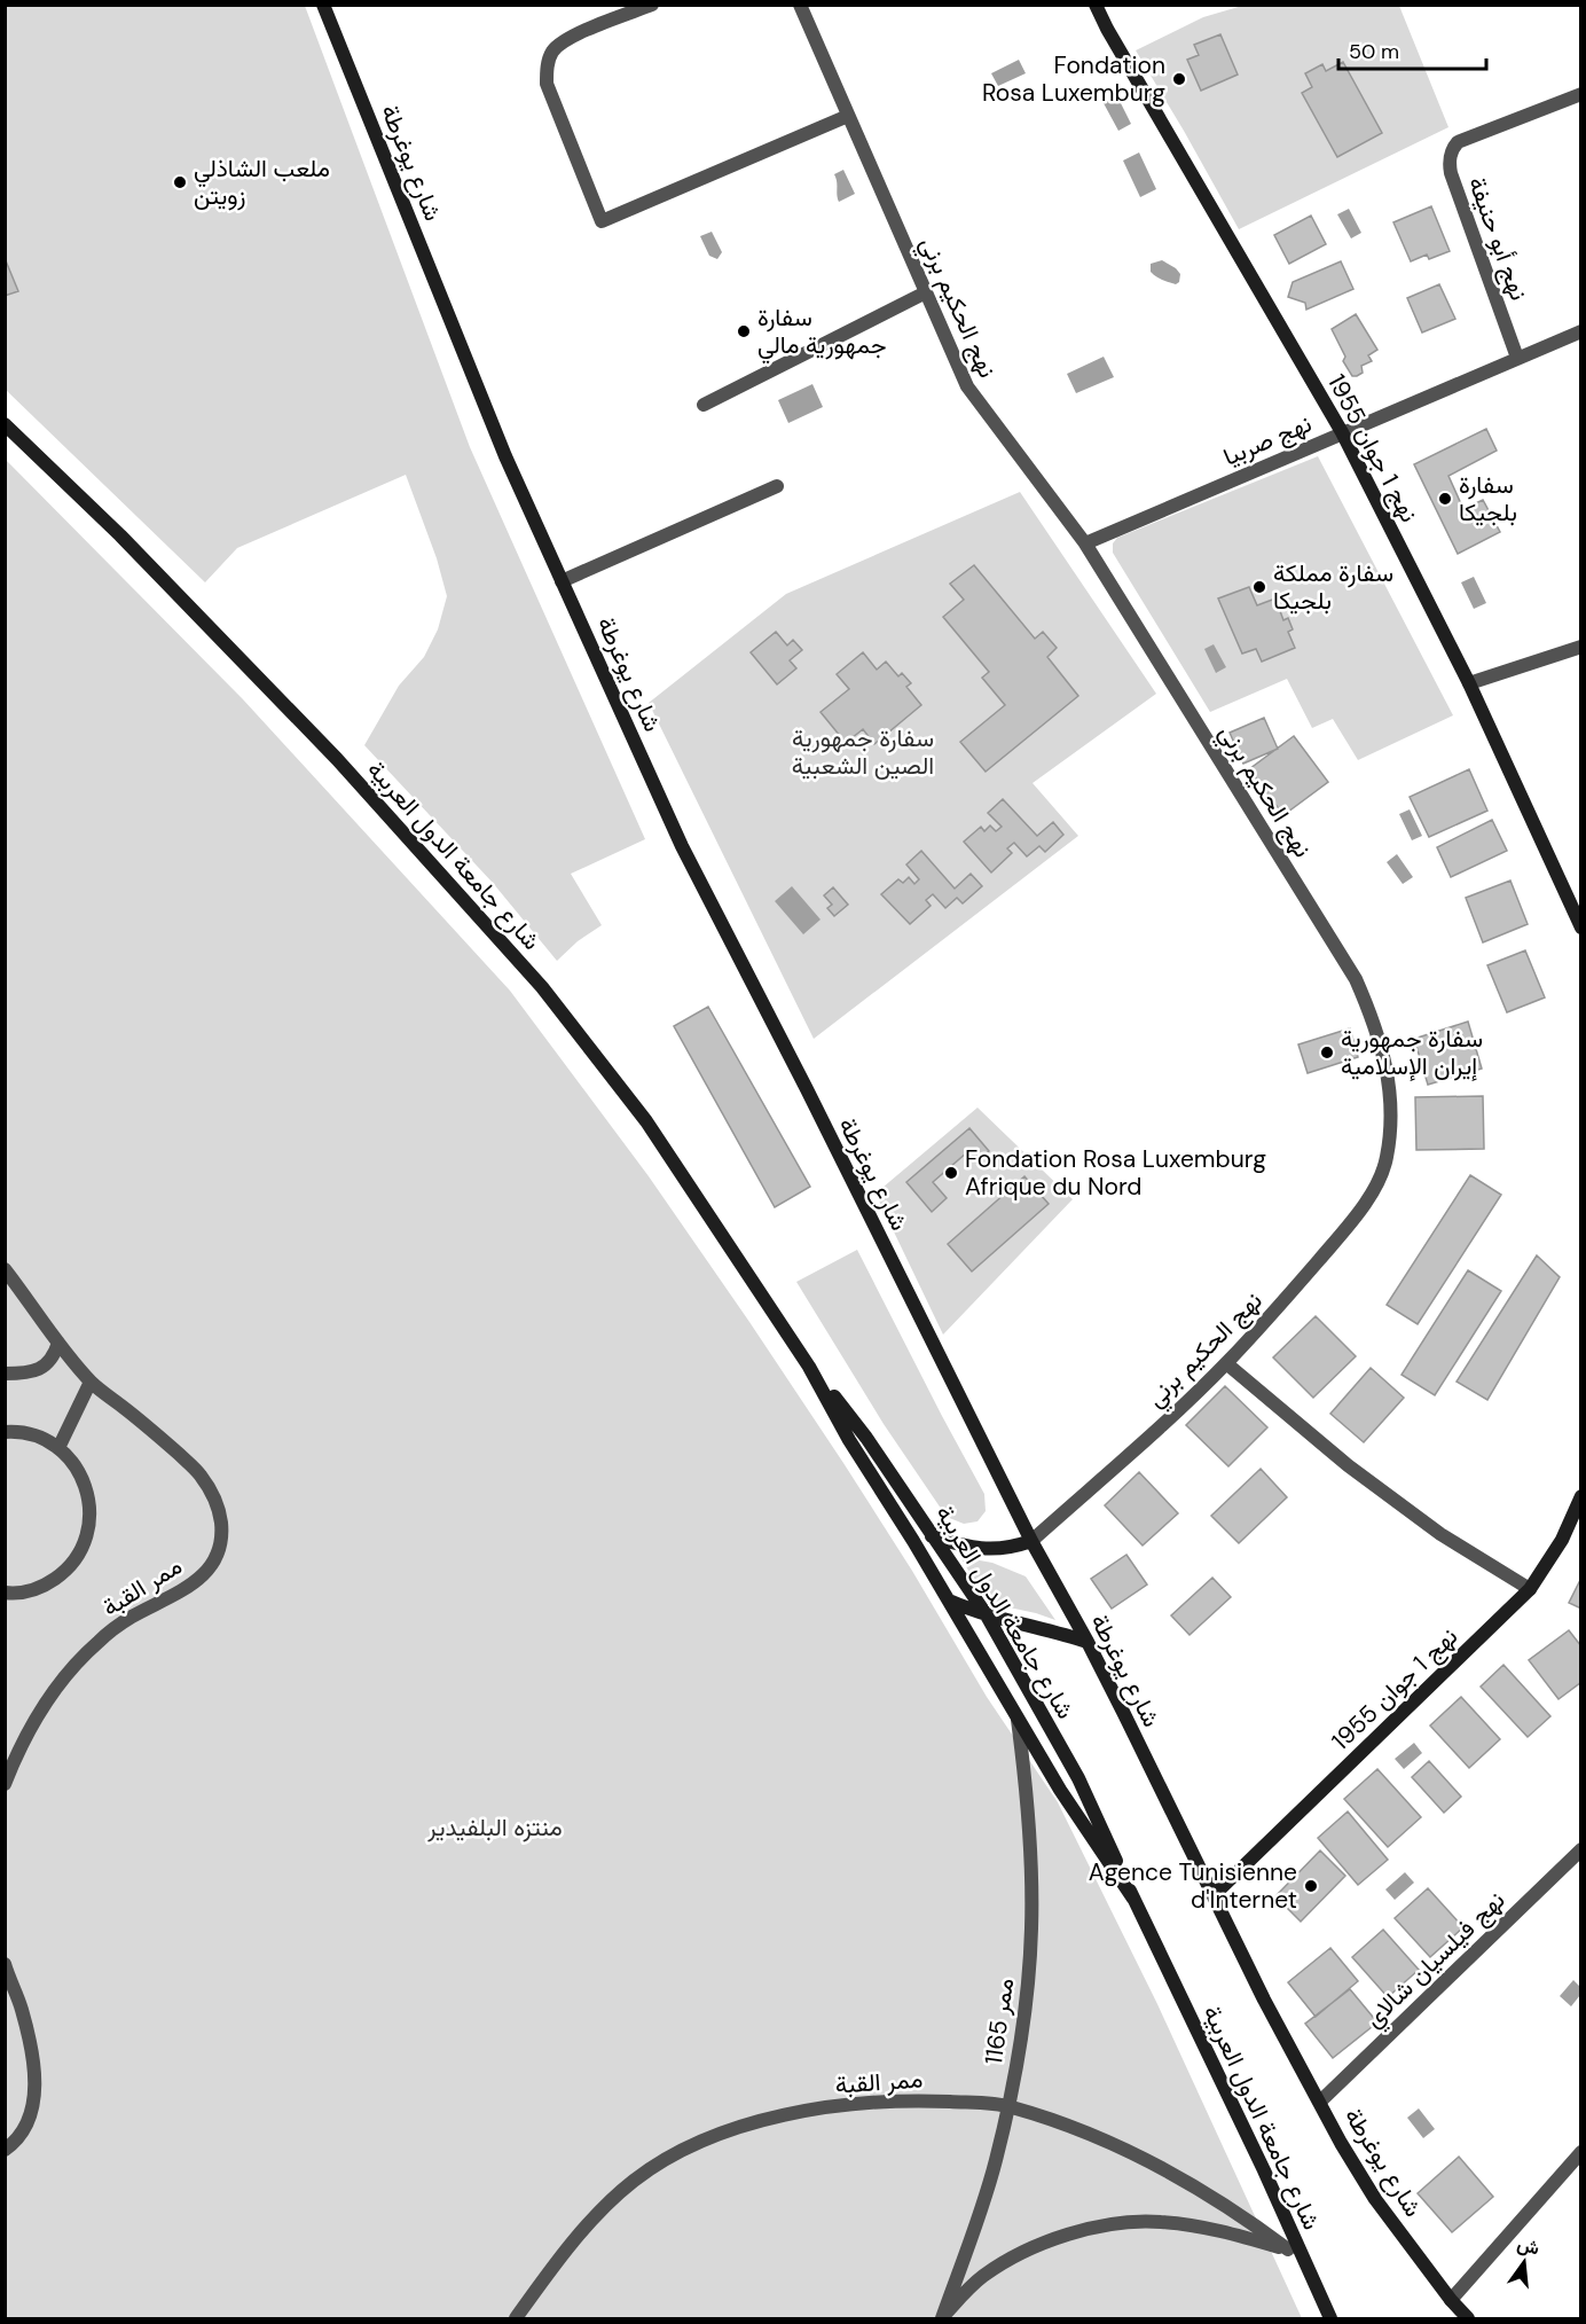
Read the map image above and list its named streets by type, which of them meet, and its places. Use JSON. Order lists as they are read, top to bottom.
{
  "streets": {
    "street": [
      "شارع يوغرطة",
      "نهج أبو حنيفة",
      "نهج الحكيم برني",
      "نهج صربيا",
      "نهج 1 جوان 1955",
      "شارع جامعة الدول العربية",
      "ممر القبة",
      "نهج فيلسيان شالاي",
      "ممر 1165"
    ]
  },
  "crossings": [
    ["شارع يوغرطة", "نهج الحكيم برني"],
    ["شارع يوغرطة", "نهج 1 جوان 1955"],
    ["شارع يوغرطة", "نهج فيلسيان شالاي"],
    ["نهج أبو حنيفة", "نهج صربيا"],
    ["نهج الحكيم برني", "نهج صربيا"],
    ["نهج صربيا", "نهج 1 جوان 1955"],
    ["شارع جامعة الدول العربية", "ممر القبة"],
    ["شارع جامعة الدول العربية", "ممر 1165"],
    ["ممر القبة", "ممر 1165"]
  ],
  "parks": ["سفارة جمهورية الصين الشعبية", "منتزه البلفيدير"],
  "places": [
    "Fondation Rosa Luxemburg",
    "ملعب الشاذلي زويتن",
    "سفارة جمهورية مالي",
    "سفارة بلجيكا",
    "سفارة مملكة بلجيكا",
    "سفارة جمهورية إيران الإسلامية",
    "Fondation Rosa Luxemburg Afrique du Nord",
    "Agence Tunisienne d'Internet"
  ],
  "scale_bar": "50 m",
  "north": "top"
}
